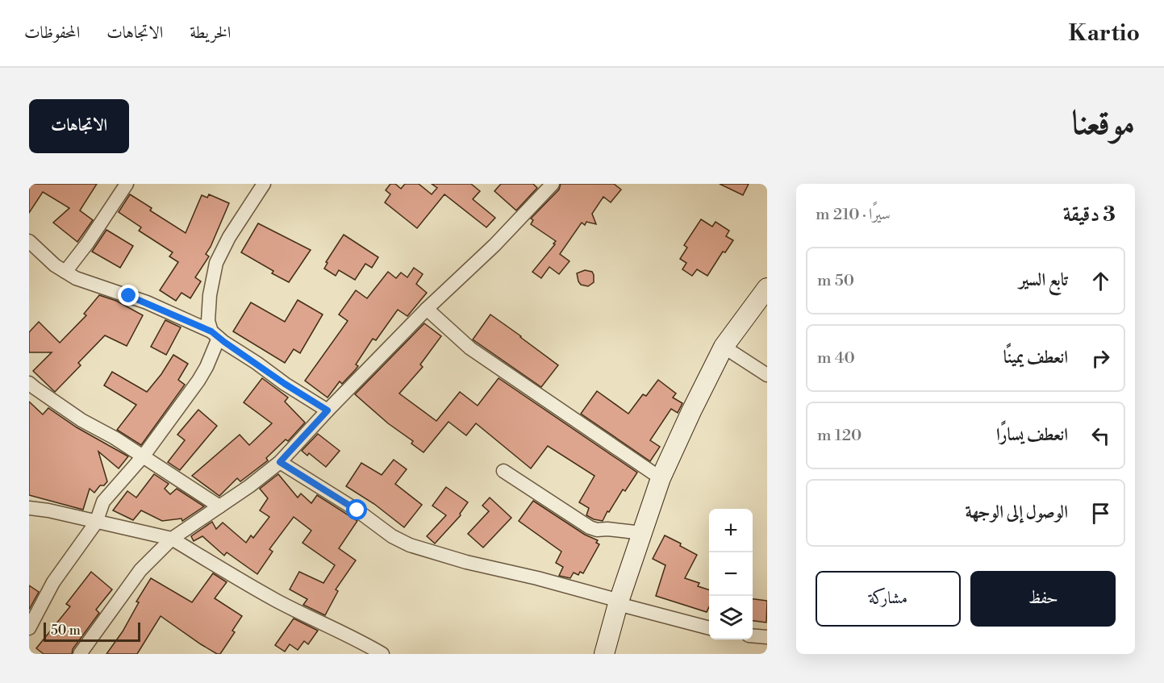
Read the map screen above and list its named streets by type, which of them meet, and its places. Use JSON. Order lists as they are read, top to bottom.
{
  "scale_bar": "50 m",
  "page": {
    "header": "Kartio",
    "nav": ["الخريطة", "الاتجاهات", "المحفوظات"],
    "title": "موقعنا",
    "buttons": [
      "الاتجاهات",
      ["حفظ", "مشاركة"]
    ],
    "heading": ["3 دقيقة", "سيرًا · 210 m"],
    "list": [
      ["تابع السير", "50 m"],
      ["انعطف يمينًا", "40 m"],
      ["انعطف يسارًا", "120 m"],
      "الوصول إلى الوجهة"
    ],
    "map_buttons": ["+", "−"],
    "scale": "50 m"
  }
}
